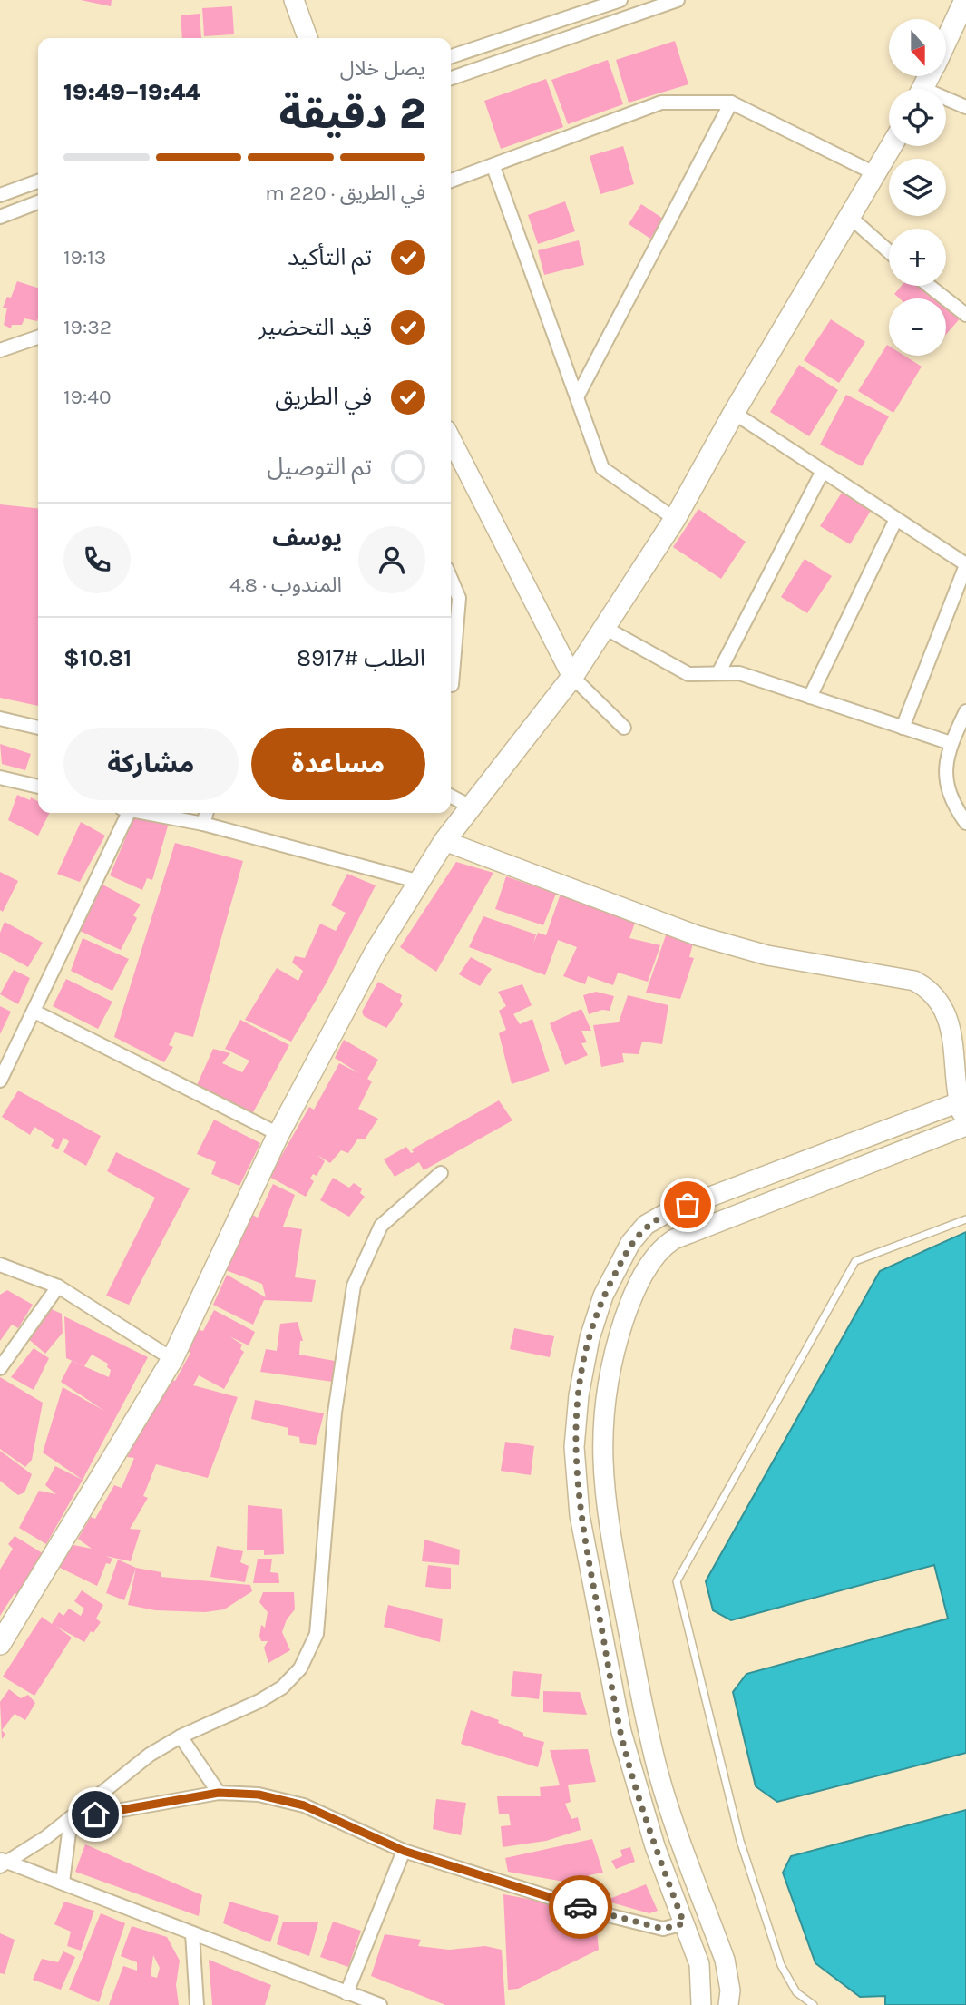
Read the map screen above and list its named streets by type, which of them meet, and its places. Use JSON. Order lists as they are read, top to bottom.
{
  "north": "bottom",
  "page": {
    "map_buttons": ["+", "−"],
    "heading": ["2 دقيقة", "يصل خلال", "19:44–19:49"],
    "panel": [
      "يوسف",
      "المندوب · 4.8",
      "الطلب #8917",
      "$10.81"
    ],
    "bar": "في الطريق · 220 m",
    "list": [
      ["تم التأكيد", "19:13"],
      ["قيد التحضير", "19:32"],
      ["في الطريق", "19:40"],
      "تم التوصيل"
    ],
    "buttons": ["مساعدة", "مشاركة"]
  }
}
